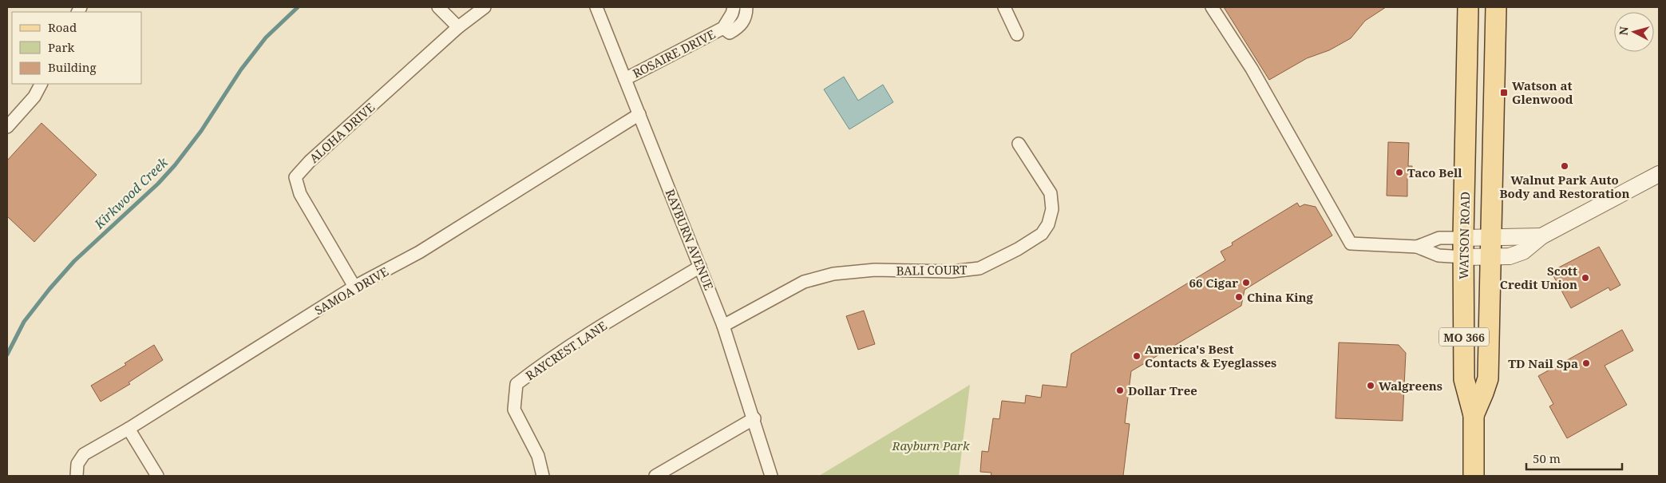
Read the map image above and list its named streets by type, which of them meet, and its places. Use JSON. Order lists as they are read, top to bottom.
{
  "streets": {
    "main road": ["WATSON ROAD", "MO 366"],
    "street": [
      "ROSAIRE DRIVE",
      "ALOHA DRIVE",
      "RAYBURN AVENUE",
      "BALI COURT",
      "SAMOA DRIVE",
      "RAYCREST LANE"
    ]
  },
  "crossings": [
    ["ROSAIRE DRIVE", "RAYBURN AVENUE"],
    ["ALOHA DRIVE", "SAMOA DRIVE"],
    ["RAYBURN AVENUE", "BALI COURT"],
    ["RAYBURN AVENUE", "SAMOA DRIVE"],
    ["RAYBURN AVENUE", "RAYCREST LANE"]
  ],
  "water": ["Kirkwood Creek"],
  "parks": ["Rayburn Park"],
  "places": {
    "transit": ["Watson at Glenwood"],
    "other": [
      "Walnut Park Auto Body and Restoration",
      "Taco Bell",
      "Scott Credit Union",
      "66 Cigar",
      "China King",
      "America's Best Contacts & Eyeglasses",
      "TD Nail Spa",
      "Walgreens",
      "Dollar Tree"
    ]
  },
  "legend": ["Road", "Park", "Building"],
  "scale_bar": "50 m",
  "north": "left"
}
